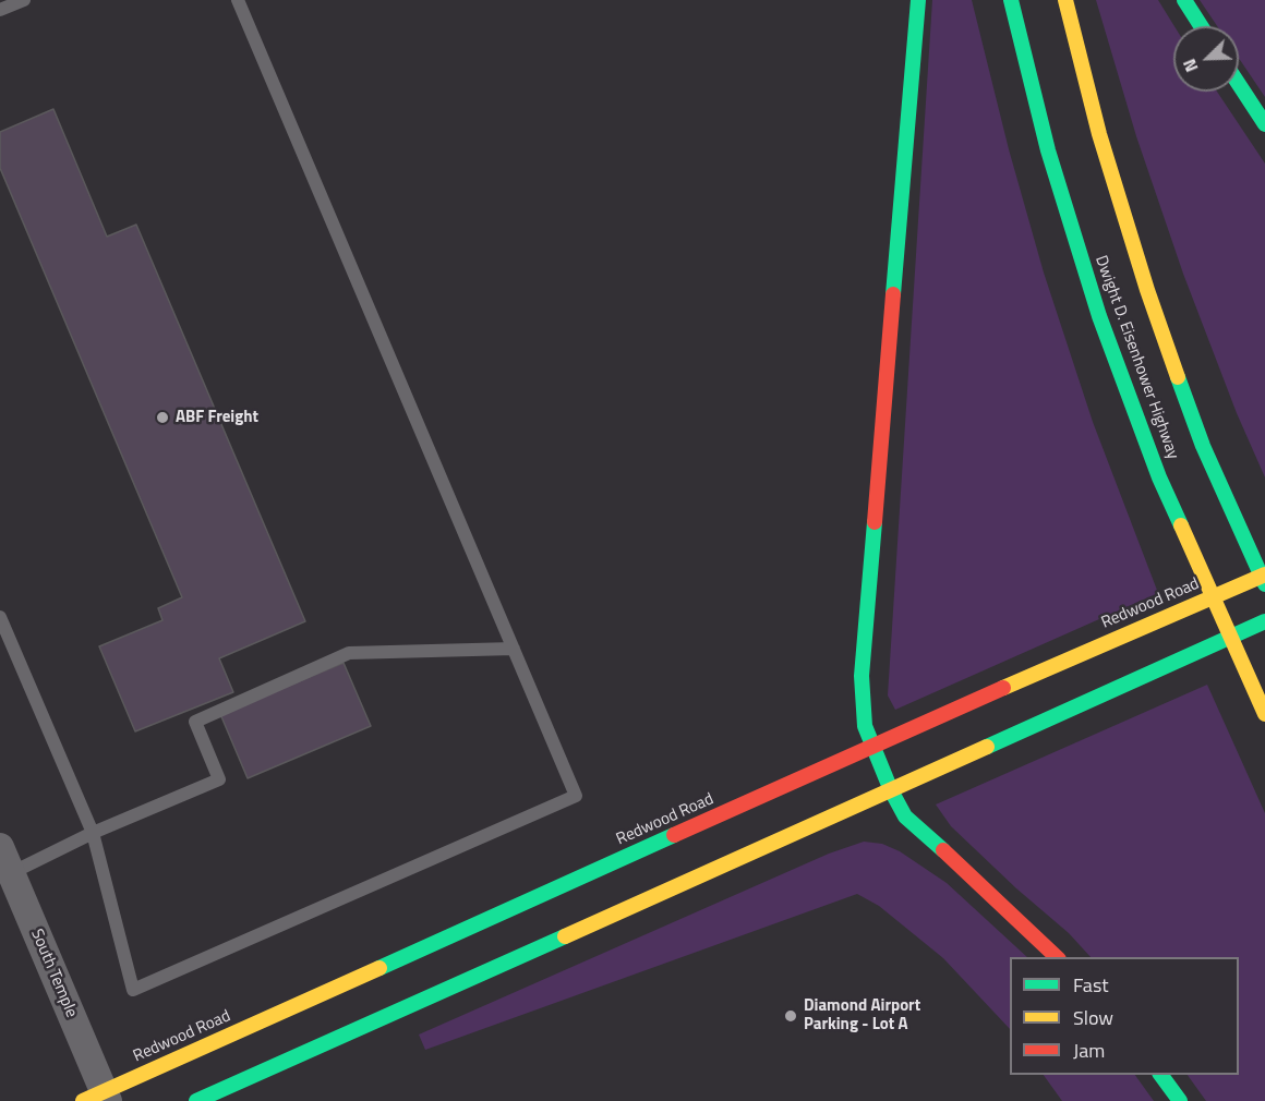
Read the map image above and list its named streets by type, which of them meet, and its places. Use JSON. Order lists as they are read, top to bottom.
{
  "streets": {
    "main road": ["Dwight D. Eisenhower Highway", "Redwood Road"],
    "street": ["South Temple"]
  },
  "crossings": [
    ["Redwood Road", "South Temple"]
  ],
  "places": ["ABF Freight", "Diamond Airport Parking - Lot A"],
  "legend": ["Fast", "Slow", "Jam"],
  "north": "bottom left"
}
